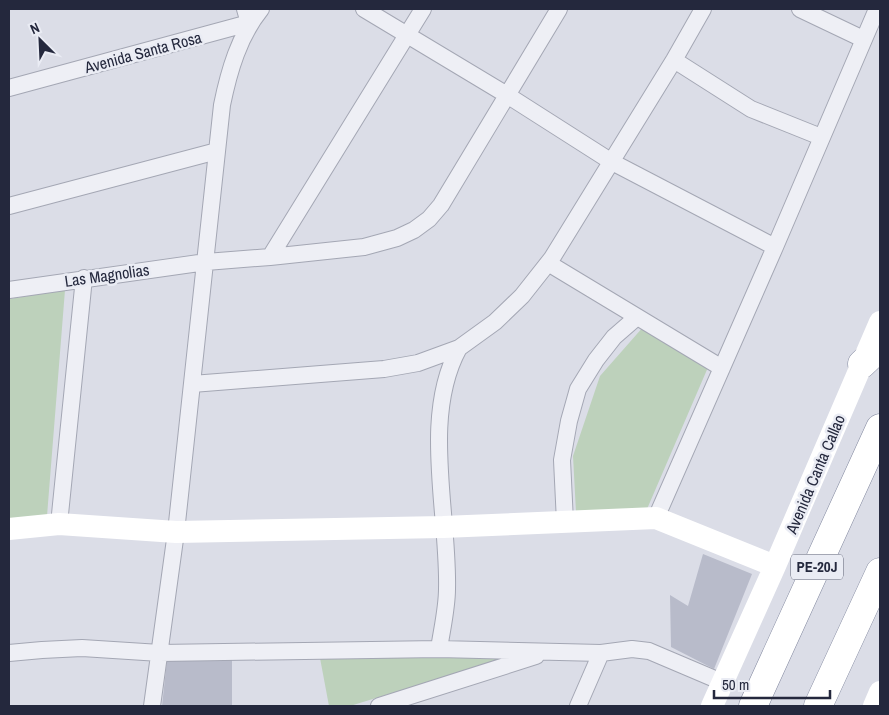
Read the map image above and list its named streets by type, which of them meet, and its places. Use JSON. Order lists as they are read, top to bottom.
{
  "streets": {
    "highway": ["PE-20J"],
    "street": ["Avenida Santa Rosa", "Las Magnolias", "Avenida Canta Callao"]
  },
  "scale_bar": "50 m",
  "north": "top left"
}
